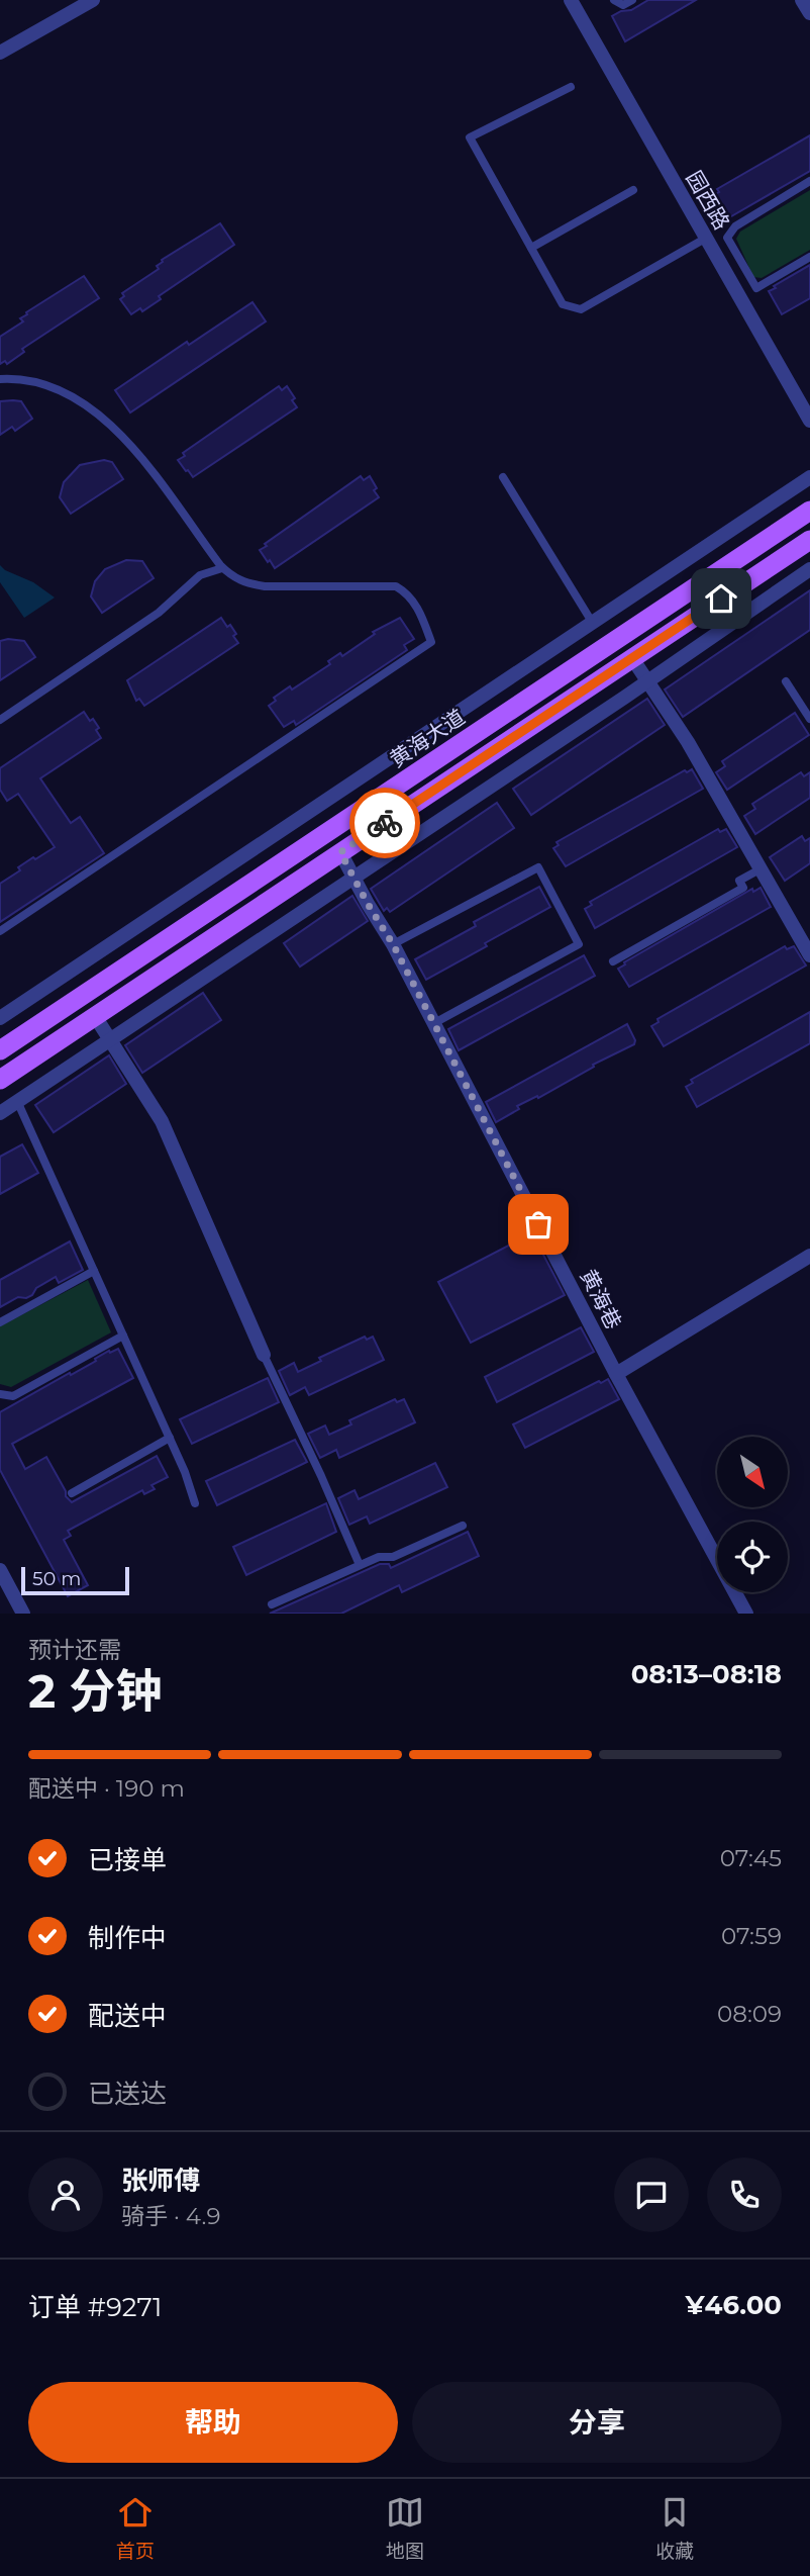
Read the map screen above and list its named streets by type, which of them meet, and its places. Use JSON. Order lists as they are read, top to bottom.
{
  "streets": {
    "main road": ["黄海大道"],
    "street": ["园西路", "黄海巷"]
  },
  "scale_bar": "50 m",
  "north": "bottom right",
  "page": {
    "scale": "50 m",
    "heading": ["2 分钟", "预计还需", "08:13–08:18"],
    "panel": [
      "张师傅",
      "骑手 · 4.9",
      "订单 #9271",
      "¥46.00"
    ],
    "bar": "配送中 · 190 m",
    "list": [
      ["已接单", "07:45"],
      ["制作中", "07:59"],
      ["配送中", "08:09"],
      "已送达"
    ],
    "buttons": ["帮助", "分享"],
    "tabs": ["首页", "地图", "收藏"]
  }
}
